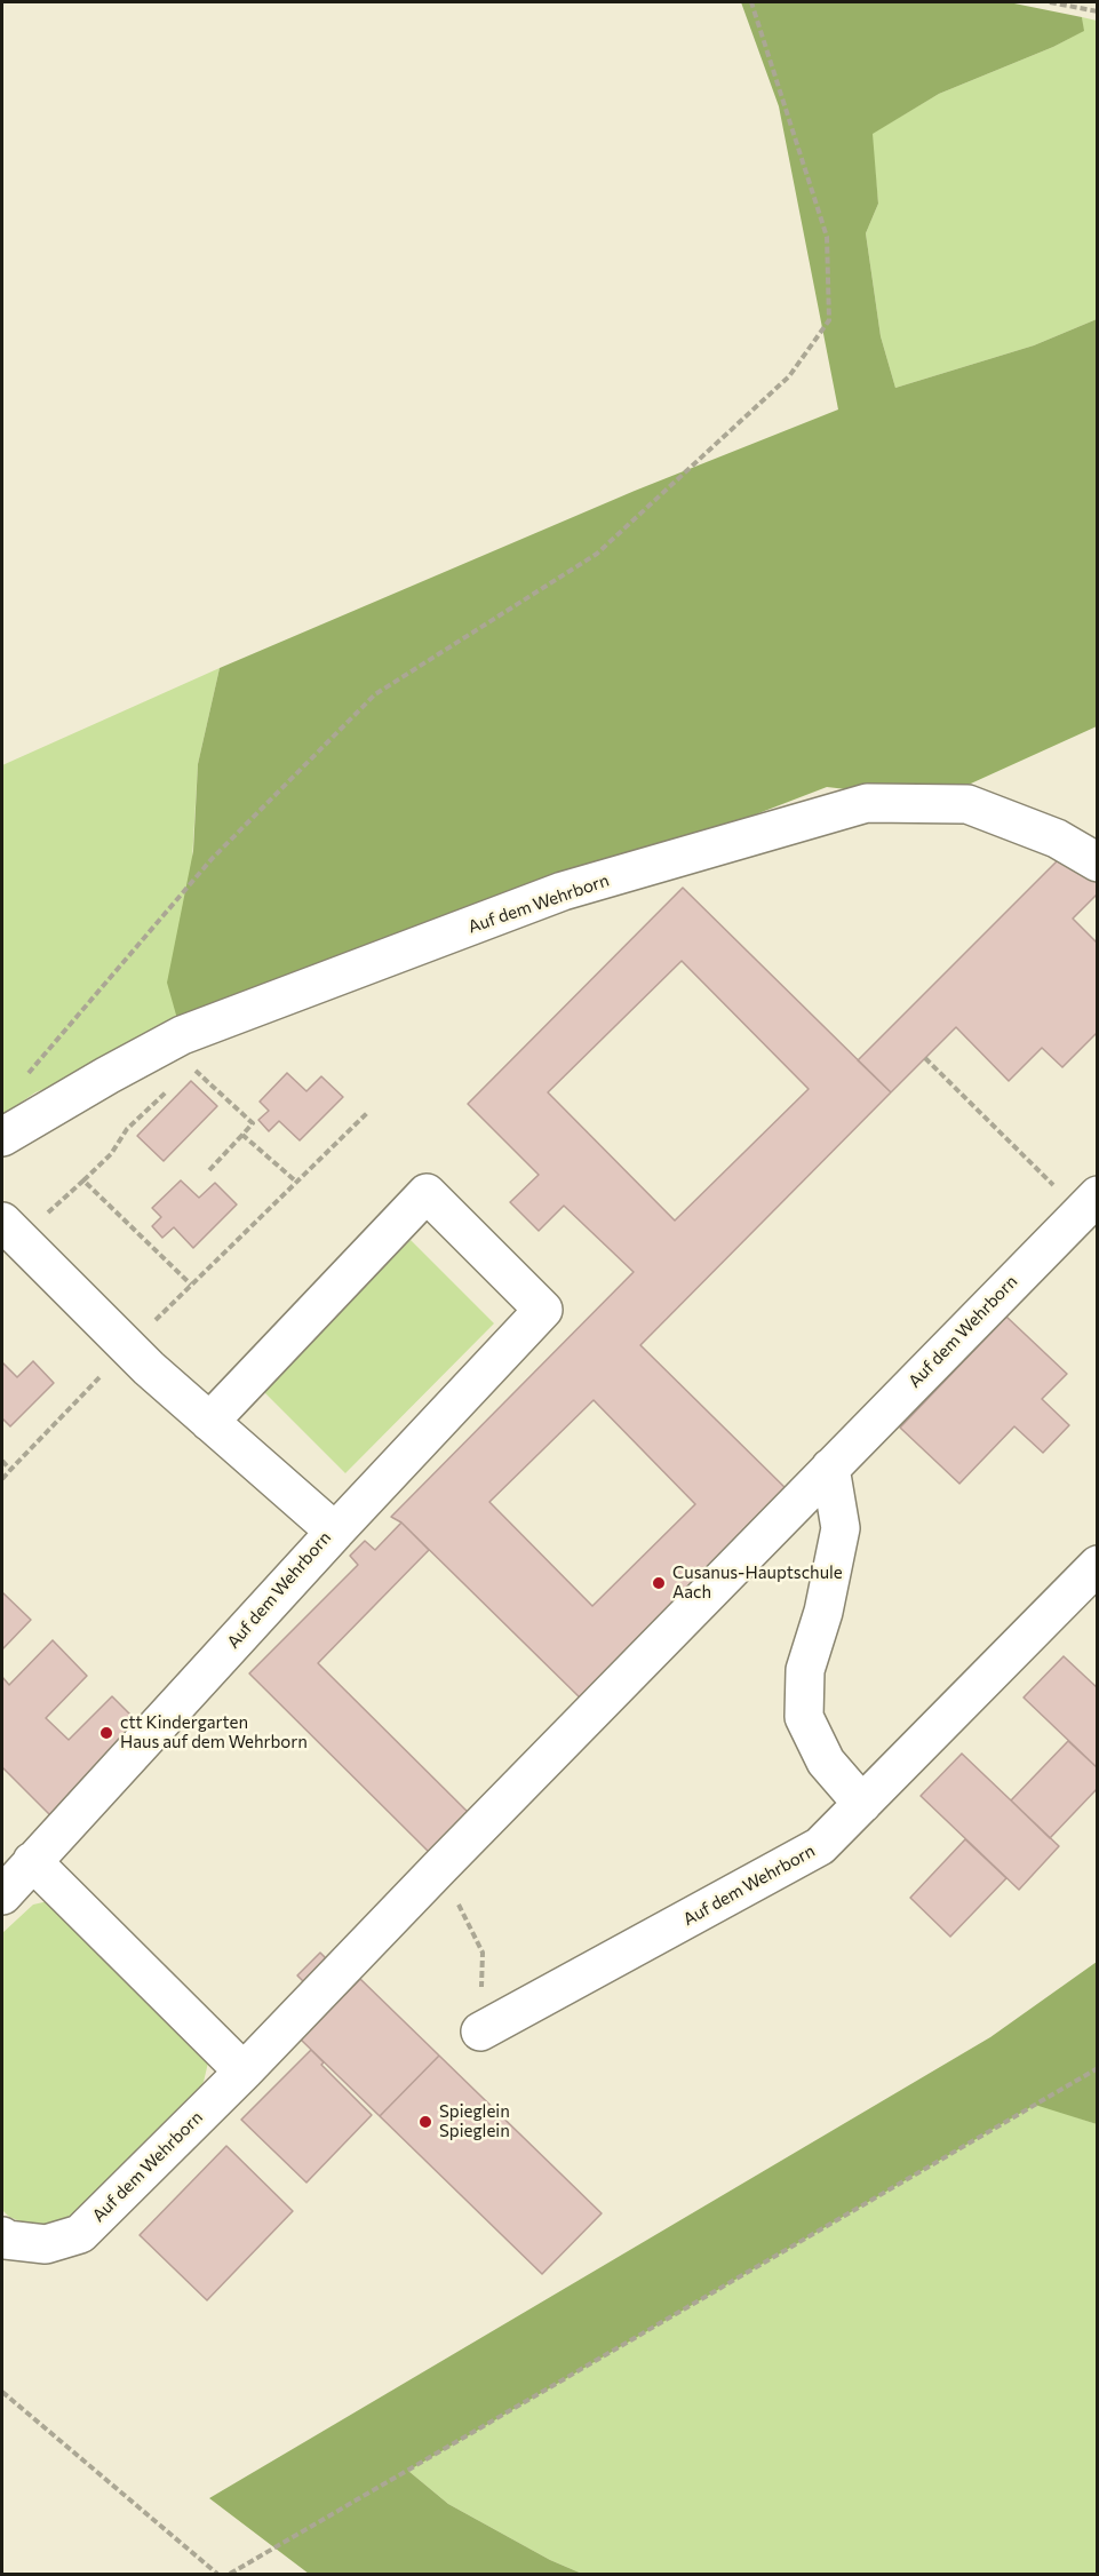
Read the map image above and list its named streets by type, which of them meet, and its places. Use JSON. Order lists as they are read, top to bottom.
{
  "streets": {
    "street": ["Auf dem Wehrborn"]
  },
  "places": ["Cusanus-Hauptschule Aach", "ctt Kindergarten Haus auf dem Wehrborn", "Spieglein Spieglein"]
}
